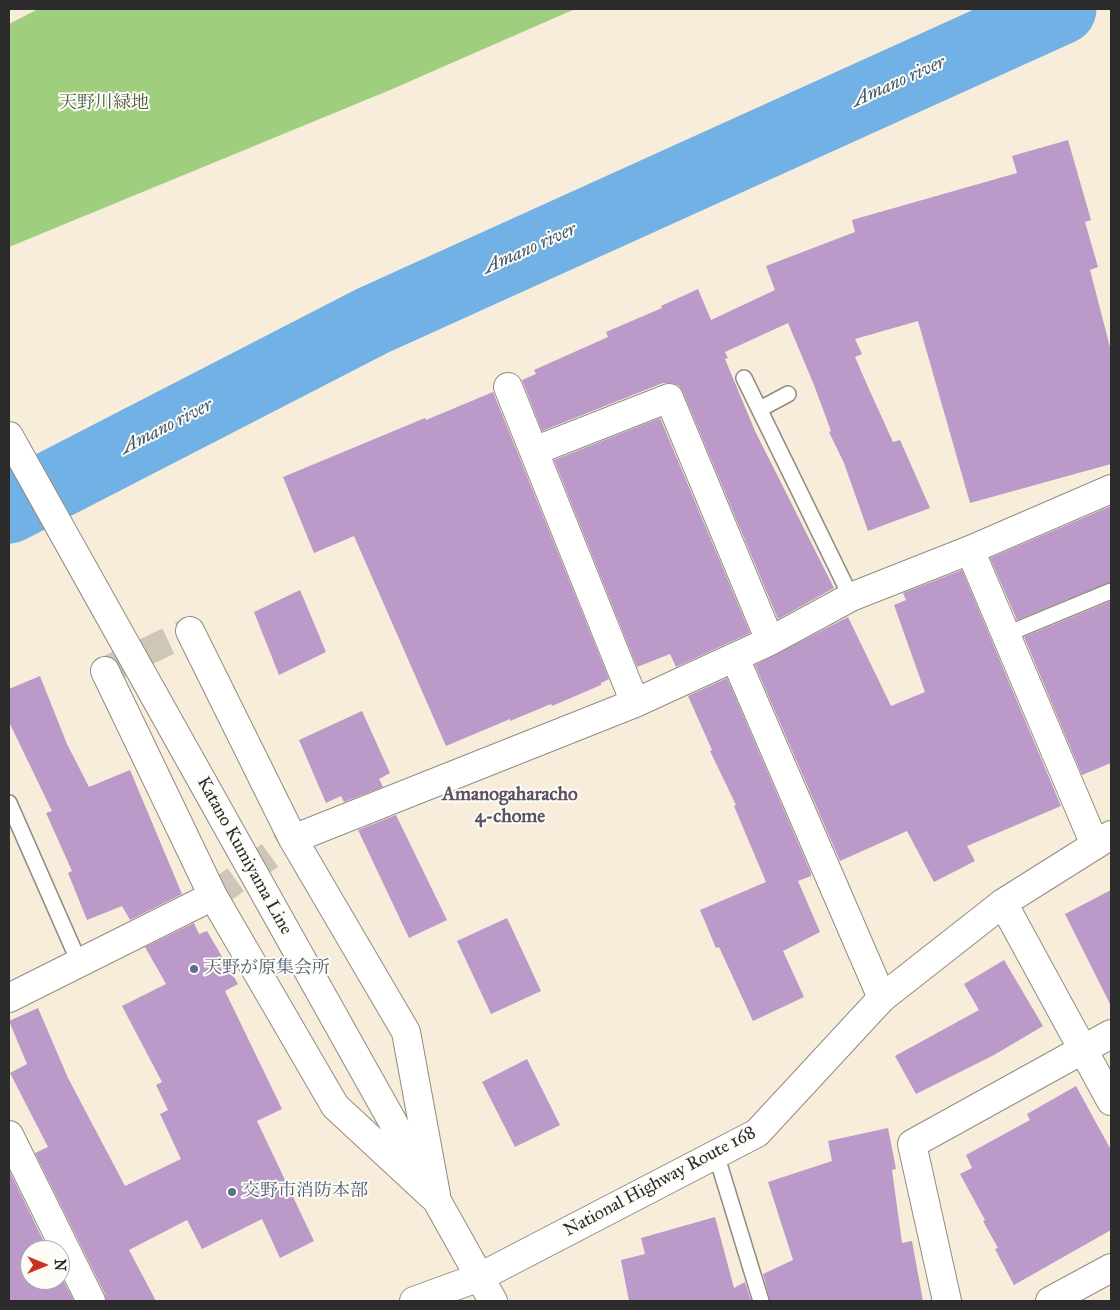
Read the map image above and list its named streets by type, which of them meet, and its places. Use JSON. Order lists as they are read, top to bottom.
{
  "streets": {
    "main road": ["Katano Kumiyama Line", "National Highway Route 168"]
  },
  "crossings": [
    ["Katano Kumiyama Line", "National Highway Route 168"]
  ],
  "districts": ["Amanogaharacho 4-chome"],
  "water": ["Amano river"],
  "parks": ["天野川緑地"],
  "places": ["天野が原集会所", "交野市消防本部"],
  "north": "right"
}
